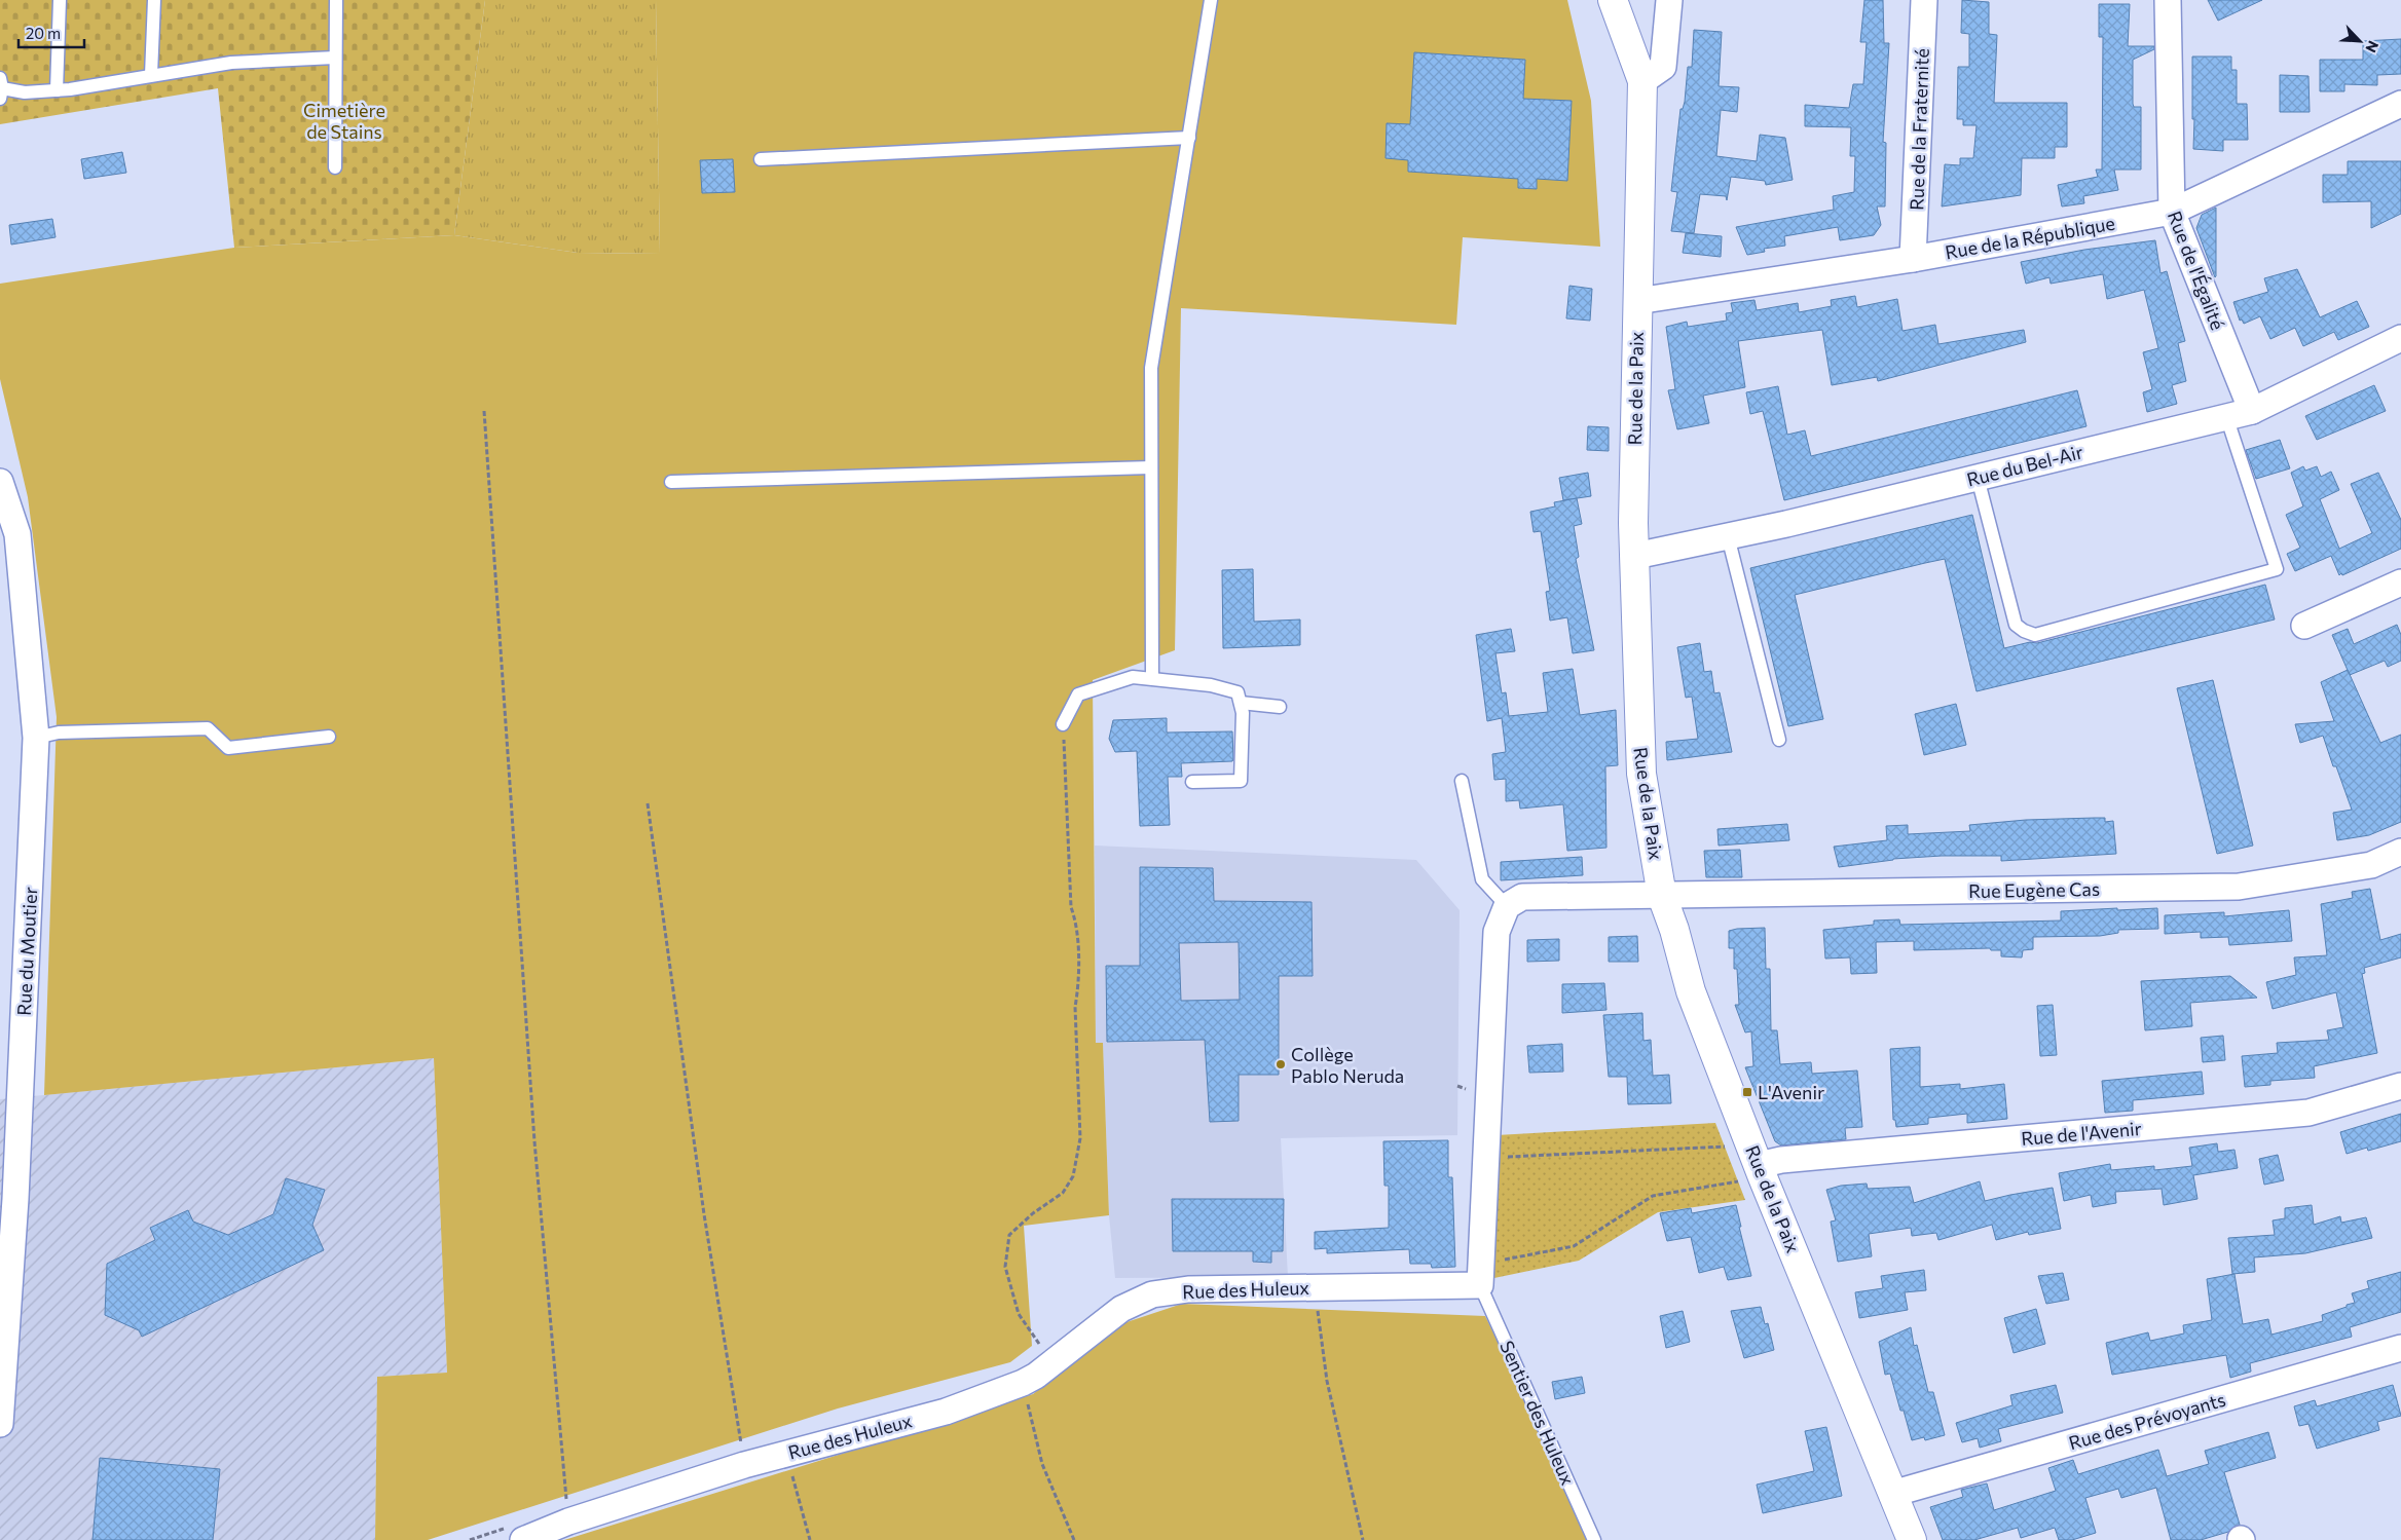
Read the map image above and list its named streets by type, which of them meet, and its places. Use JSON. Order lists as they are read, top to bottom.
{
  "streets": {
    "street": [
      "Rue de la Fraternité",
      "Rue de la République",
      "Rue de l'Égalité",
      "Rue de la Paix",
      "Rue du Bel-Air",
      "Rue Eugène Cas",
      "Rue du Moutier",
      "Rue de l'Avenir",
      "Rue des Huleux",
      "Rue des Prévoyants"
    ],
    "lane": ["Sentier des Huleux"]
  },
  "crossings": [
    ["Rue de la Fraternité", "Rue de la République"],
    ["Rue de la République", "Rue de l'Égalité"],
    ["Rue de la République", "Rue de la Paix"],
    ["Rue de l'Égalité", "Rue du Bel-Air"],
    ["Rue de la Paix", "Rue du Bel-Air"],
    ["Rue de la Paix", "Rue Eugène Cas"],
    ["Rue de la Paix", "Rue de l'Avenir"],
    ["Rue de la Paix", "Rue des Prévoyants"],
    ["Rue des Huleux", "Sentier des Huleux"]
  ],
  "parks": ["Cimetière de Stains"],
  "places": {
    "other": ["Collège Pablo Neruda"],
    "transit": ["L'Avenir"]
  },
  "scale_bar": "20 m",
  "north": "bottom right"
}
